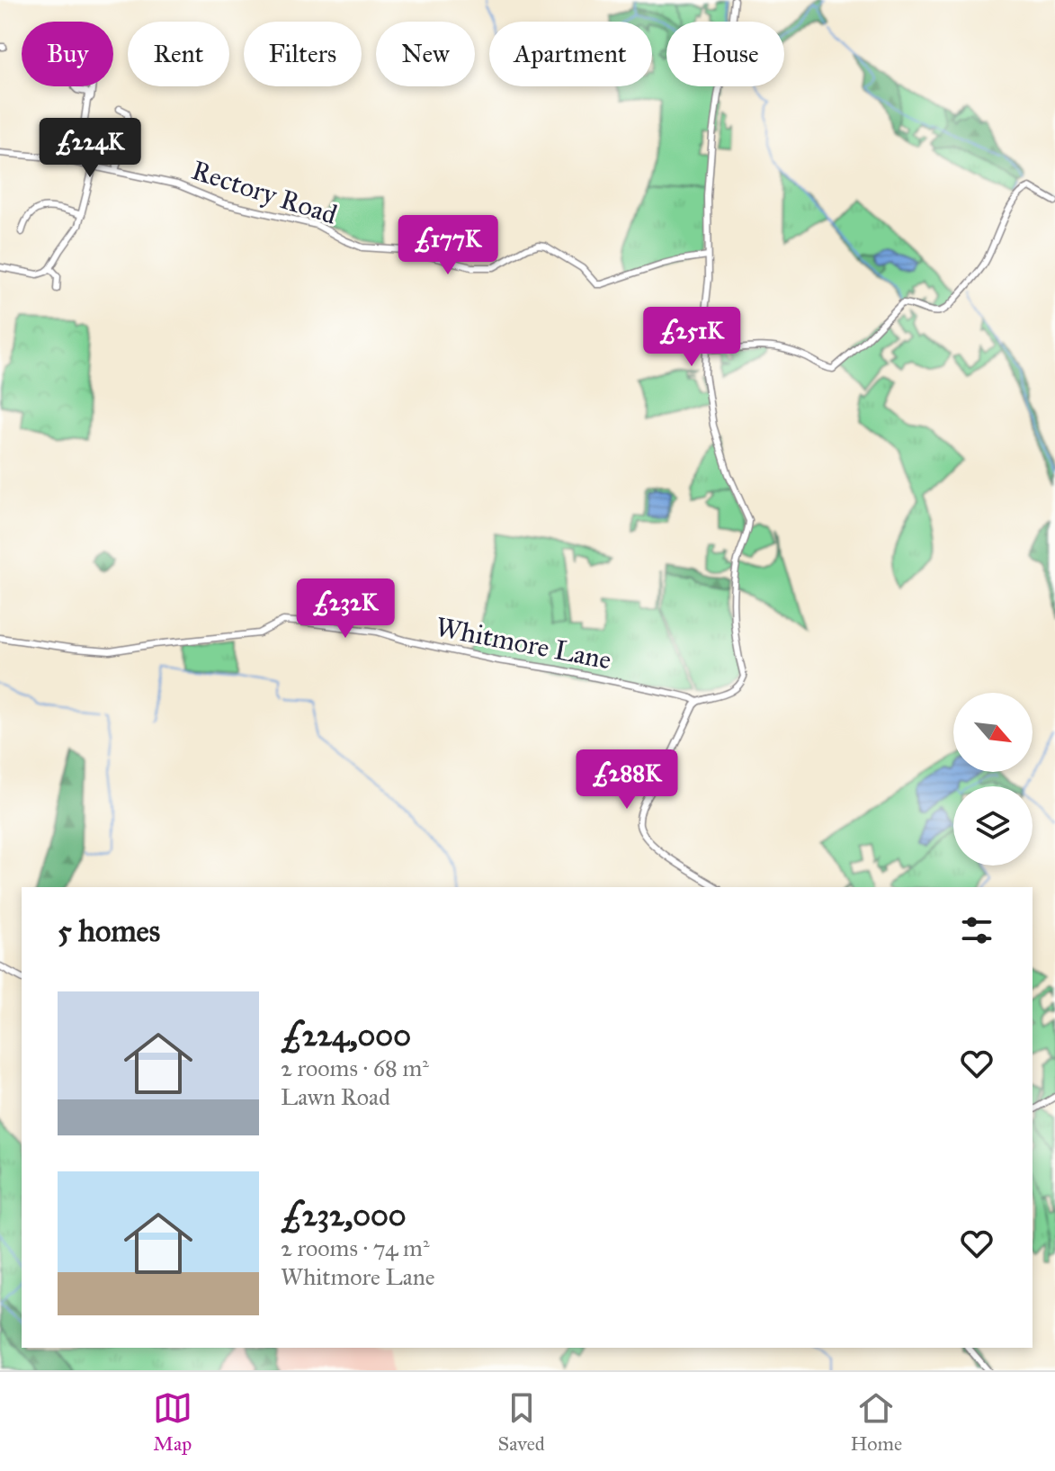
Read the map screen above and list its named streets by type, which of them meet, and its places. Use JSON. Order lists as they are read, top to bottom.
{
  "streets": {
    "street": ["Rectory Road", "Whitmore Lane"]
  },
  "north": "bottom right",
  "page": {
    "chip": [
      "Buy",
      "Rent",
      "Filters",
      "New",
      "Apartment",
      "House"
    ],
    "price": [
      "£224K",
      "£177K",
      "£251K",
      "£232K",
      "£288K"
    ],
    "heading": "5 homes",
    "list": [
      {
        "name": "£224,000",
        "note": "2 rooms · 68 m² · Lawn Road"
      },
      {
        "name": "£232,000",
        "note": "2 rooms · 74 m² · Whitmore Lane"
      }
    ],
    "tabs": ["Map", "Saved", "Home"]
  }
}
